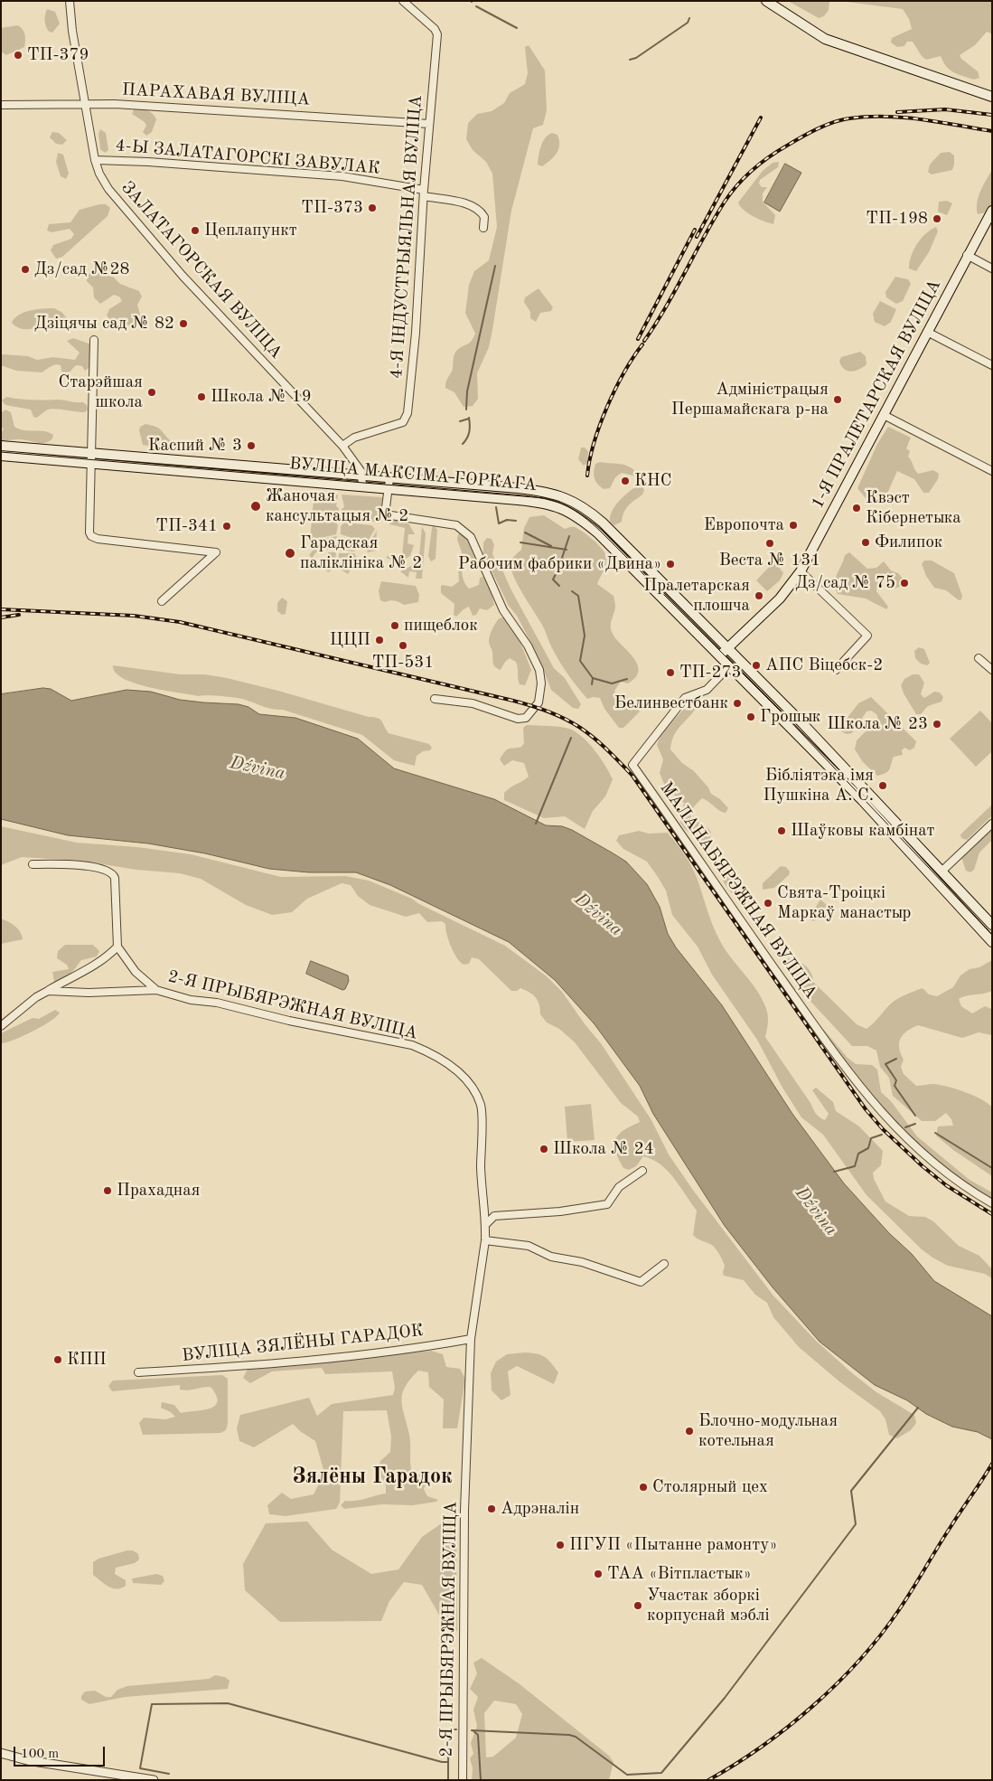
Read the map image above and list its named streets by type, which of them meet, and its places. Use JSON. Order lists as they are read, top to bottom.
{
  "streets": {
    "main road": ["1-Я ПРАЛЕТАРСКАЯ ВУЛІЦА", "ВУЛІЦА МАКСІМА ГОРКАГА"],
    "street": [
      "ПАРАХАВАЯ ВУЛІЦА",
      "4-Ы ЗАЛАТАГОРСКІ ЗАВУЛАК",
      "4-Я ІНДУСТРЫЯЛЬНАЯ ВУЛІЦА",
      "ЗАЛАТАГОРСКАЯ ВУЛІЦА",
      "МАЛАНАБЯРЭЖНАЯ ВУЛІЦА",
      "2-Я ПРЫБЯРЭЖНАЯ ВУЛІЦА",
      "ВУЛІЦА ЗЯЛЁНЫ ГАРАДОК"
    ]
  },
  "crossings": [
    ["ПАРАХАВАЯ ВУЛІЦА", "4-Я ІНДУСТРЫЯЛЬНАЯ ВУЛІЦА"],
    ["ПАРАХАВАЯ ВУЛІЦА", "ЗАЛАТАГОРСКАЯ ВУЛІЦА"],
    ["4-Ы ЗАЛАТАГОРСКІ ЗАВУЛАК", "4-Я ІНДУСТРЫЯЛЬНАЯ ВУЛІЦА"],
    ["4-Ы ЗАЛАТАГОРСКІ ЗАВУЛАК", "ЗАЛАТАГОРСКАЯ ВУЛІЦА"],
    ["4-Я ІНДУСТРЫЯЛЬНАЯ ВУЛІЦА", "ЗАЛАТАГОРСКАЯ ВУЛІЦА"],
    ["ЗАЛАТАГОРСКАЯ ВУЛІЦА", "ВУЛІЦА МАКСІМА ГОРКАГА"],
    ["1-Я ПРАЛЕТАРСКАЯ ВУЛІЦА", "ВУЛІЦА МАКСІМА ГОРКАГА"],
    ["ВУЛІЦА МАКСІМА ГОРКАГА", "МАЛАНАБЯРЭЖНАЯ ВУЛІЦА"],
    ["2-Я ПРЫБЯРЭЖНАЯ ВУЛІЦА", "ВУЛІЦА ЗЯЛЁНЫ ГАРАДОК"]
  ],
  "districts": ["Зялёны Гарадок"],
  "water": ["Dźvina"],
  "places": [
    "ТП-379",
    "ТП-373",
    "ТП-198",
    "Цеплапункт",
    "Дз/сад №28",
    "Дзіцячы сад № 82",
    "Старэйшая школа",
    "Школа № 19",
    "Адміністрацыя Першамайскага р-на",
    "Каспий № 3",
    "КНС",
    "Жаночая кансультацыя № 2",
    "Квэст Кібернетыка",
    "Европочта",
    "ТП-341",
    "Филипок",
    "Веста № 131",
    "Гарадская паліклініка № 2",
    "Рабочим фабрики «Двина»",
    "Дз/сад № 75",
    "Пралетарская плошча",
    "пищеблок",
    "ЦЦП",
    "ТП-531",
    "АПС Віцебск-2",
    "ТП-273",
    "Белинвестбанк",
    "Грошык",
    "Школа № 23",
    "Бібліятэка імя Пушкіна А. С.",
    "Шаўковы камбінат",
    "Свята-Троіцкі Маркаў манастыр",
    "Школа № 24",
    "Прахадная",
    "КПП",
    "Блочно-модульная котельная",
    "Столярный цех",
    "Адрэналін",
    "ПГУП «Пытанне рамонту»",
    "ТАА «Вітпластык»",
    "Участак зборкі корпуснай мэблі"
  ],
  "scale_bar": "100 m"
}
